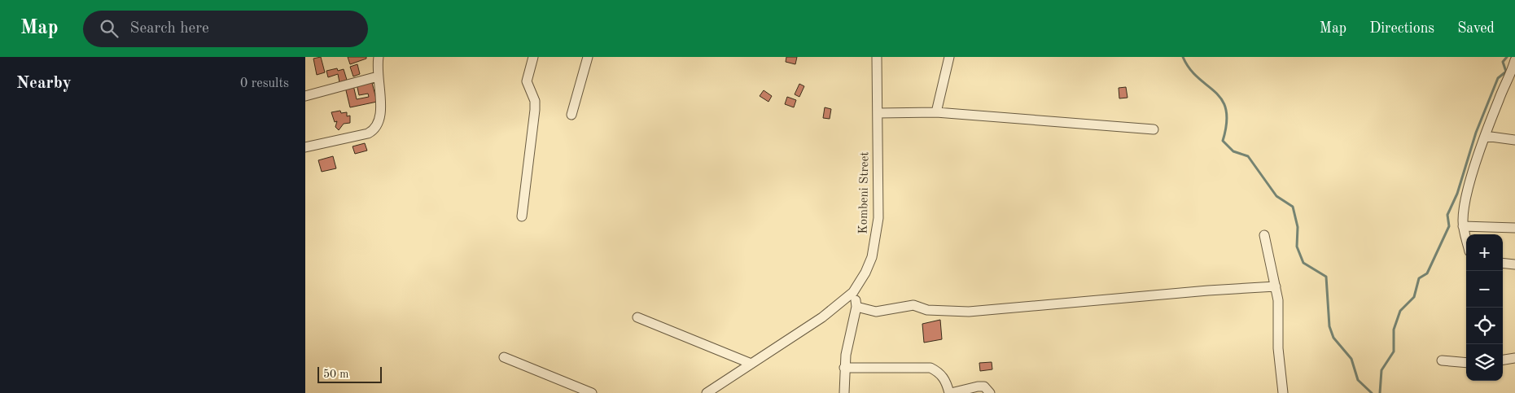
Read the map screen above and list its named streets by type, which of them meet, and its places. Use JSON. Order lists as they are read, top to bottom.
{
  "streets": {
    "street": ["Kombeni Street"]
  },
  "scale_bar": "50 m",
  "page": {
    "header": "Map",
    "search": "Search here",
    "nav": ["Map", "Directions", "Saved"],
    "heading": ["Nearby", "0 results"],
    "map_buttons": ["+", "−"],
    "scale": "50 m"
  }
}
